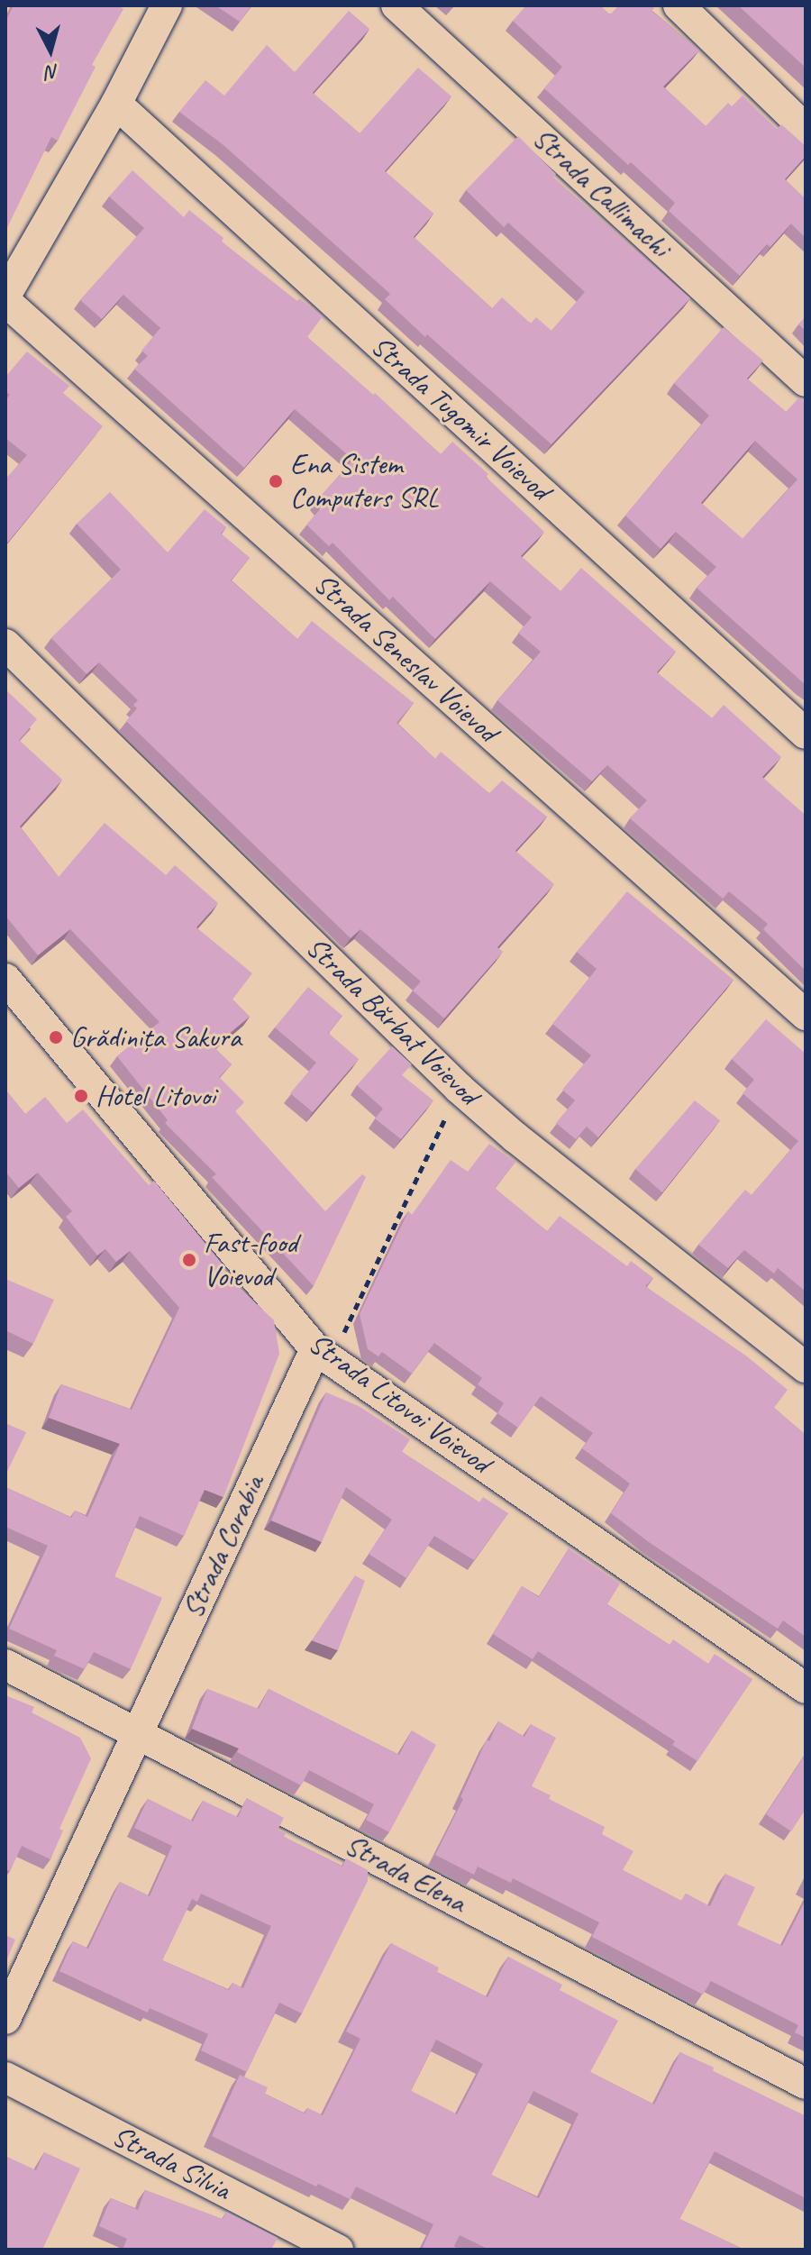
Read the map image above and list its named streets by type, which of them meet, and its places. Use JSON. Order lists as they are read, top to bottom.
{
  "streets": {
    "street": [
      "Strada Callimachi",
      "Strada Tugomir Voievod",
      "Strada Seneslav Voievod",
      "Strada Bărbat Voievod",
      "Strada Litovoi Voievod",
      "Strada Corabia",
      "Strada Elena",
      "Strada Silvia"
    ]
  },
  "crossings": [
    ["Strada Litovoi Voievod", "Strada Corabia"],
    ["Strada Corabia", "Strada Elena"]
  ],
  "places": [
    "Ena Sistem Computers SRL",
    "Grădinița Sakura",
    "Hotel Litovoi",
    "Fast-food Voievod"
  ],
  "north": "bottom"
}
